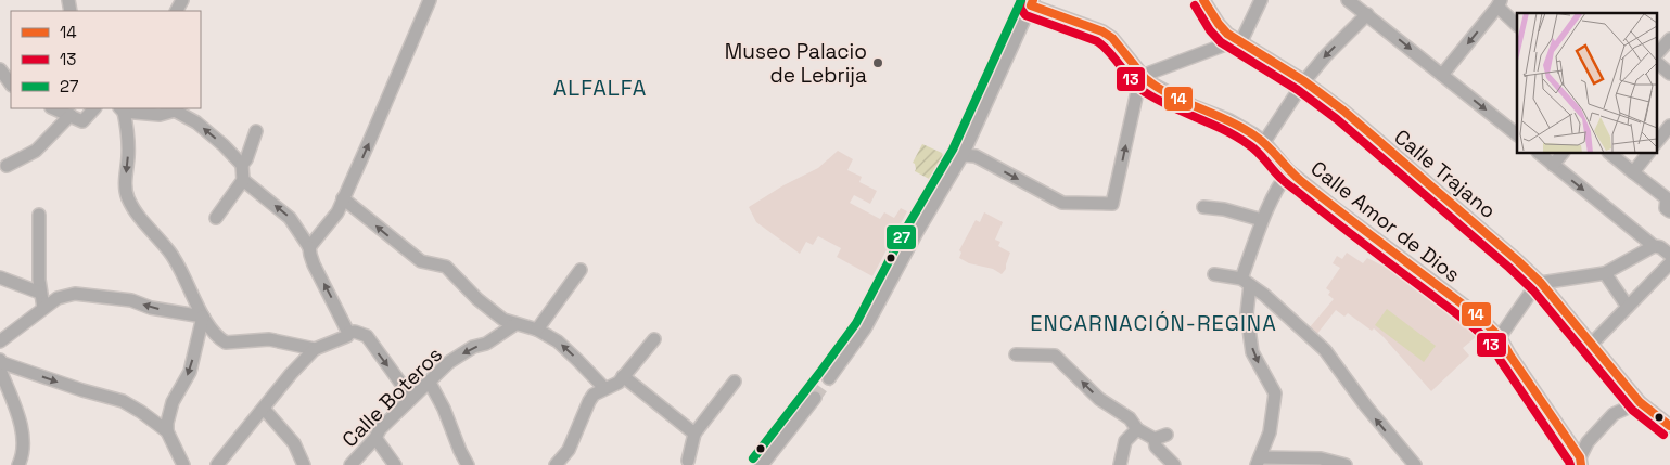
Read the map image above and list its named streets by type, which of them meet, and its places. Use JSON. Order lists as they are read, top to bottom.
{
  "streets": {
    "street": ["Calle Trajano", "Calle Amor de Dios", "Calle Boteros"]
  },
  "one_way": ["Calle Boteros"],
  "districts": ["ALFALFA", "ENCARNACIÓN-REGINA"],
  "places": ["Museo Palacio de Lebrija"],
  "lines": ["transit line 14", "transit line 13", "transit line 27"],
  "legend": ["14", "13", "27"]
}
